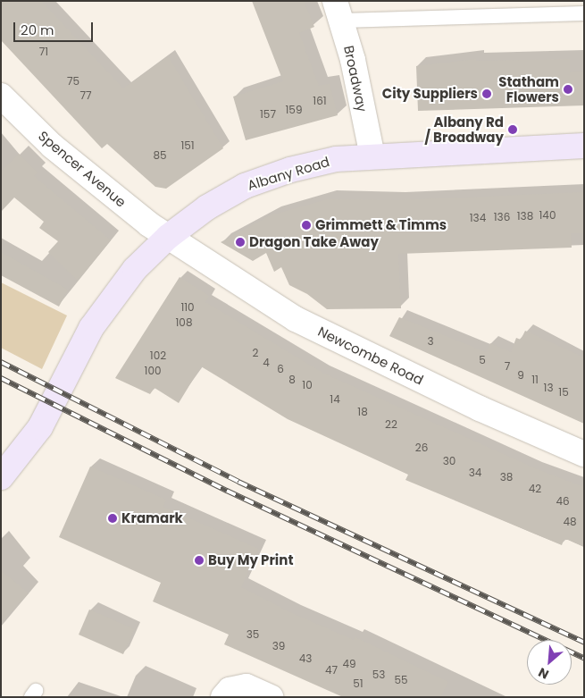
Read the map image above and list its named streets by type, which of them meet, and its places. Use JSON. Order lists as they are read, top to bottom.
{
  "streets": {
    "street": [
      "Broadway",
      "Spencer Avenue",
      "Albany Road",
      "Newcombe Road"
    ]
  },
  "crossings": [
    ["Broadway", "Albany Road"],
    ["Spencer Avenue", "Albany Road"],
    ["Spencer Avenue", "Newcombe Road"],
    ["Albany Road", "Newcombe Road"]
  ],
  "places": [
    "Statham Flowers",
    "City Suppliers",
    "Albany Rd / Broadway",
    "Grimmett & Timms",
    "Dragon Take Away",
    "Kramark",
    "Buy My Print"
  ],
  "house_numbers": [
    "71",
    "75",
    "77",
    "161",
    "159",
    "157",
    "151",
    "85",
    "140",
    "138",
    "136",
    "134",
    "110",
    "108",
    "3",
    "2",
    "102",
    "5",
    "4",
    "7",
    "6",
    "100",
    "9",
    "8",
    "11",
    "10",
    "13",
    "15",
    "14",
    "18",
    "22",
    "26",
    "30",
    "34",
    "38",
    "42",
    "46",
    "48",
    "35",
    "39",
    "43",
    "49",
    "47",
    "53",
    "55",
    "51"
  ],
  "scale_bar": "20 m",
  "north": "bottom left"
}
